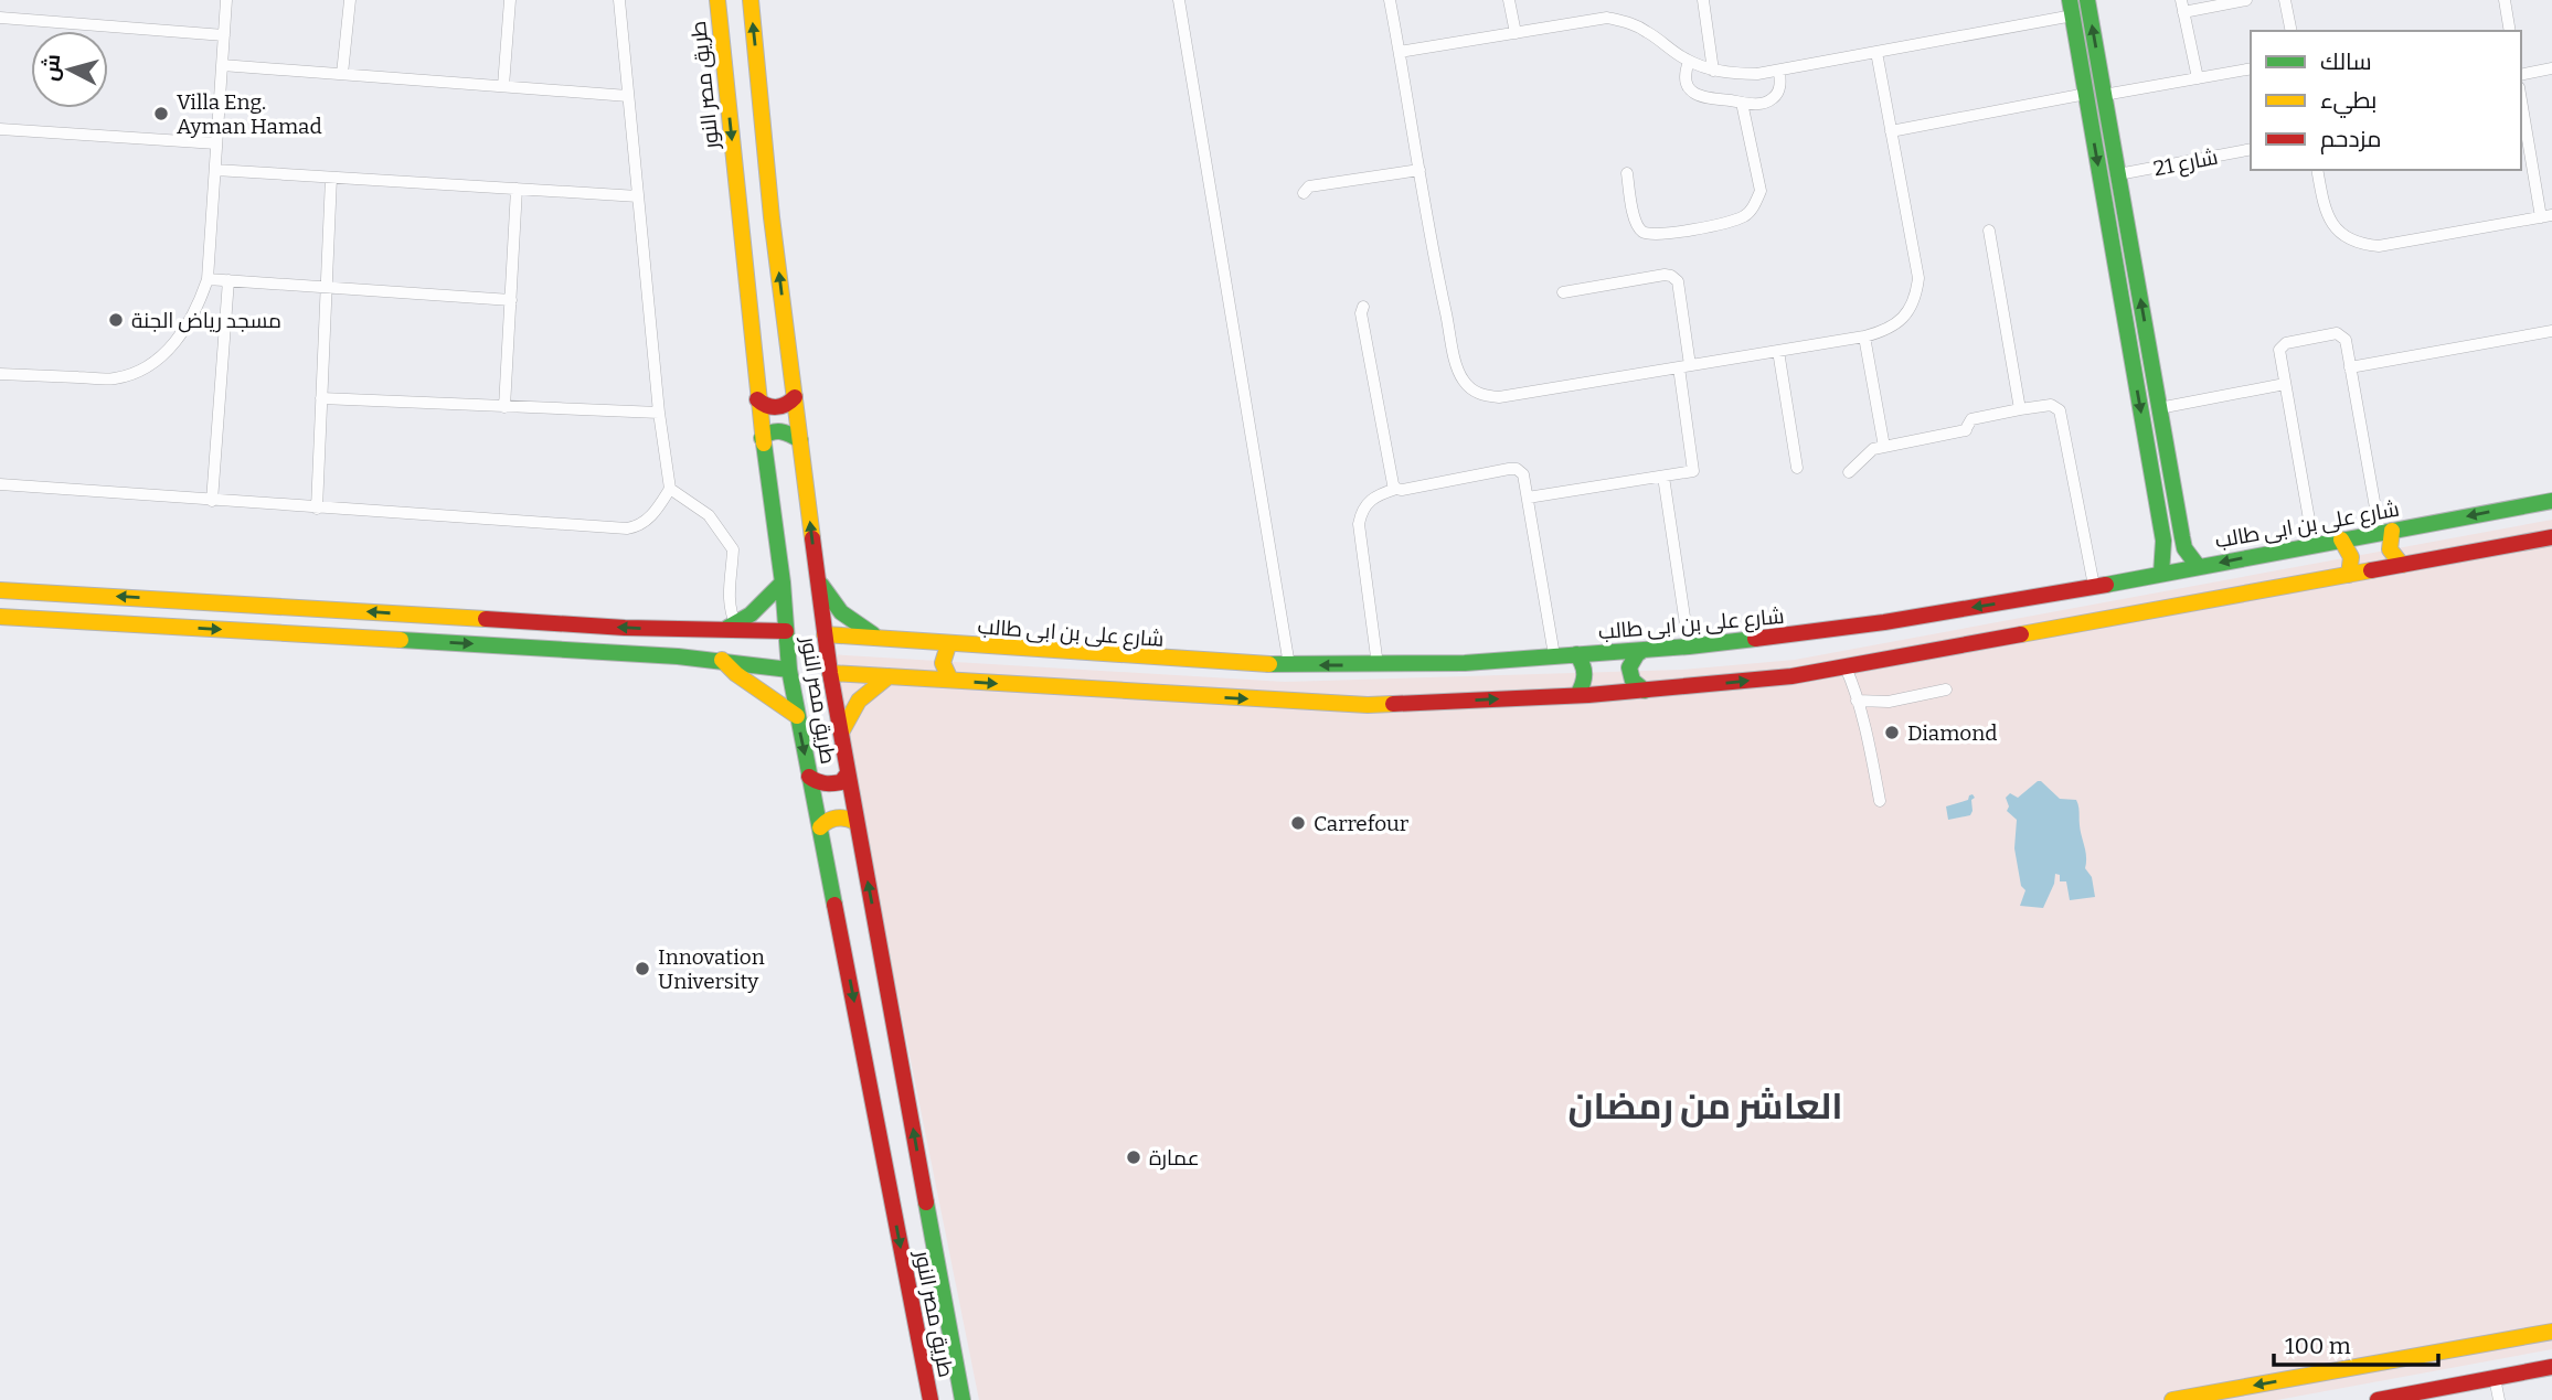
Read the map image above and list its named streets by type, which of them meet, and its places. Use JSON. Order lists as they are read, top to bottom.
{
  "streets": {
    "street": ["طريق مصر النور", "شارع 21", "شارع على بن ابى طالب"]
  },
  "crossings": [
    ["طريق مصر النور", "شارع على بن ابى طالب"]
  ],
  "districts": ["العاشر من رمضان"],
  "places": [
    "Villa Eng. Ayman Hamad",
    "مسجد رياض الجنة",
    "Diamond",
    "Carrefour",
    "Innovation University",
    "عمارة"
  ],
  "legend": ["سالك", "بطيء", "مزدحم"],
  "scale_bar": "100 m",
  "north": "left"
}
